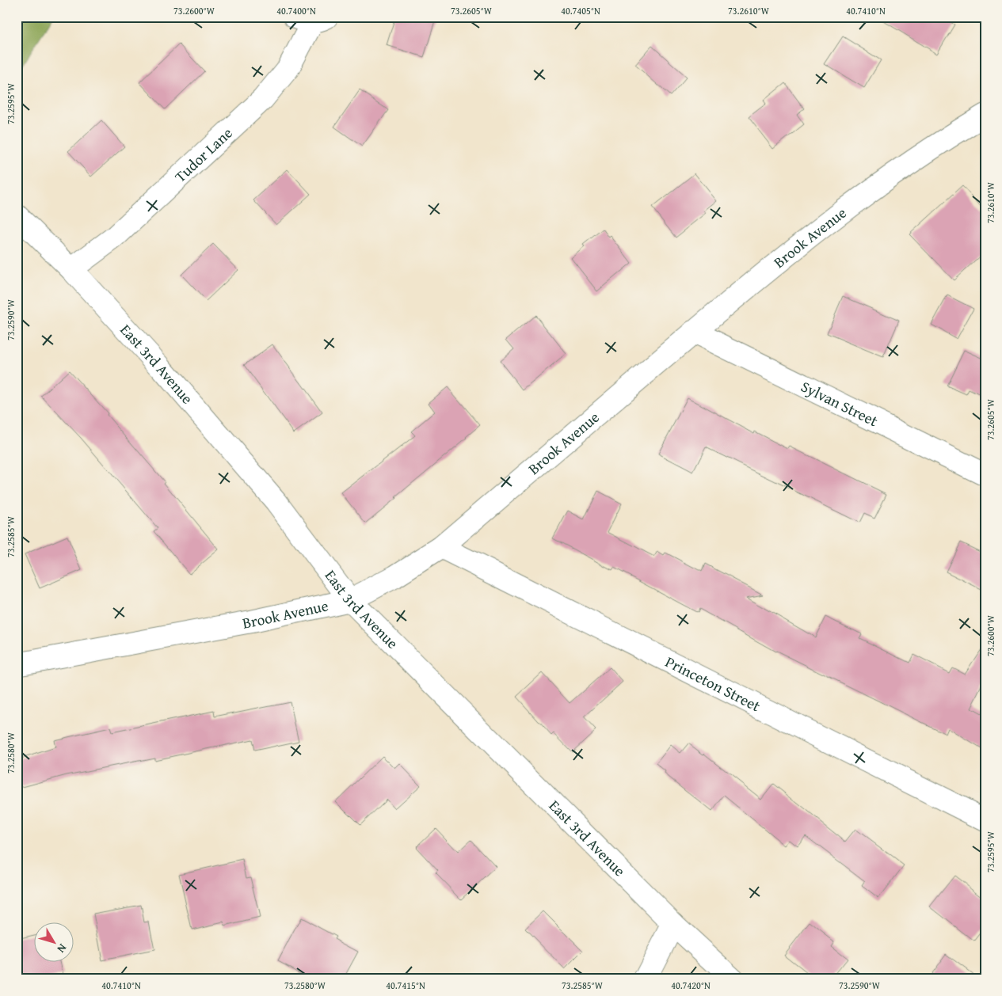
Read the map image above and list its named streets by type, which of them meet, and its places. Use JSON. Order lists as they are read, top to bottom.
{
  "streets": {
    "street": [
      "Tudor Lane",
      "Brook Avenue",
      "East 3rd Avenue",
      "Sylvan Street",
      "Princeton Street"
    ]
  },
  "crossings": [
    ["Tudor Lane", "East 3rd Avenue"],
    ["Brook Avenue", "East 3rd Avenue"],
    ["Brook Avenue", "Sylvan Street"],
    ["Brook Avenue", "Princeton Street"]
  ],
  "north": "bottom right",
  "coordinates": [
    "73.2600°W",
    "40.7400°N",
    "73.2605°W",
    "40.7405°N",
    "73.2610°W",
    "40.7410°N",
    "73.2595°W",
    "73.2590°W",
    "73.2585°W",
    "73.2580°W",
    "40.7415°N",
    "40.7420°N"
  ]
}
